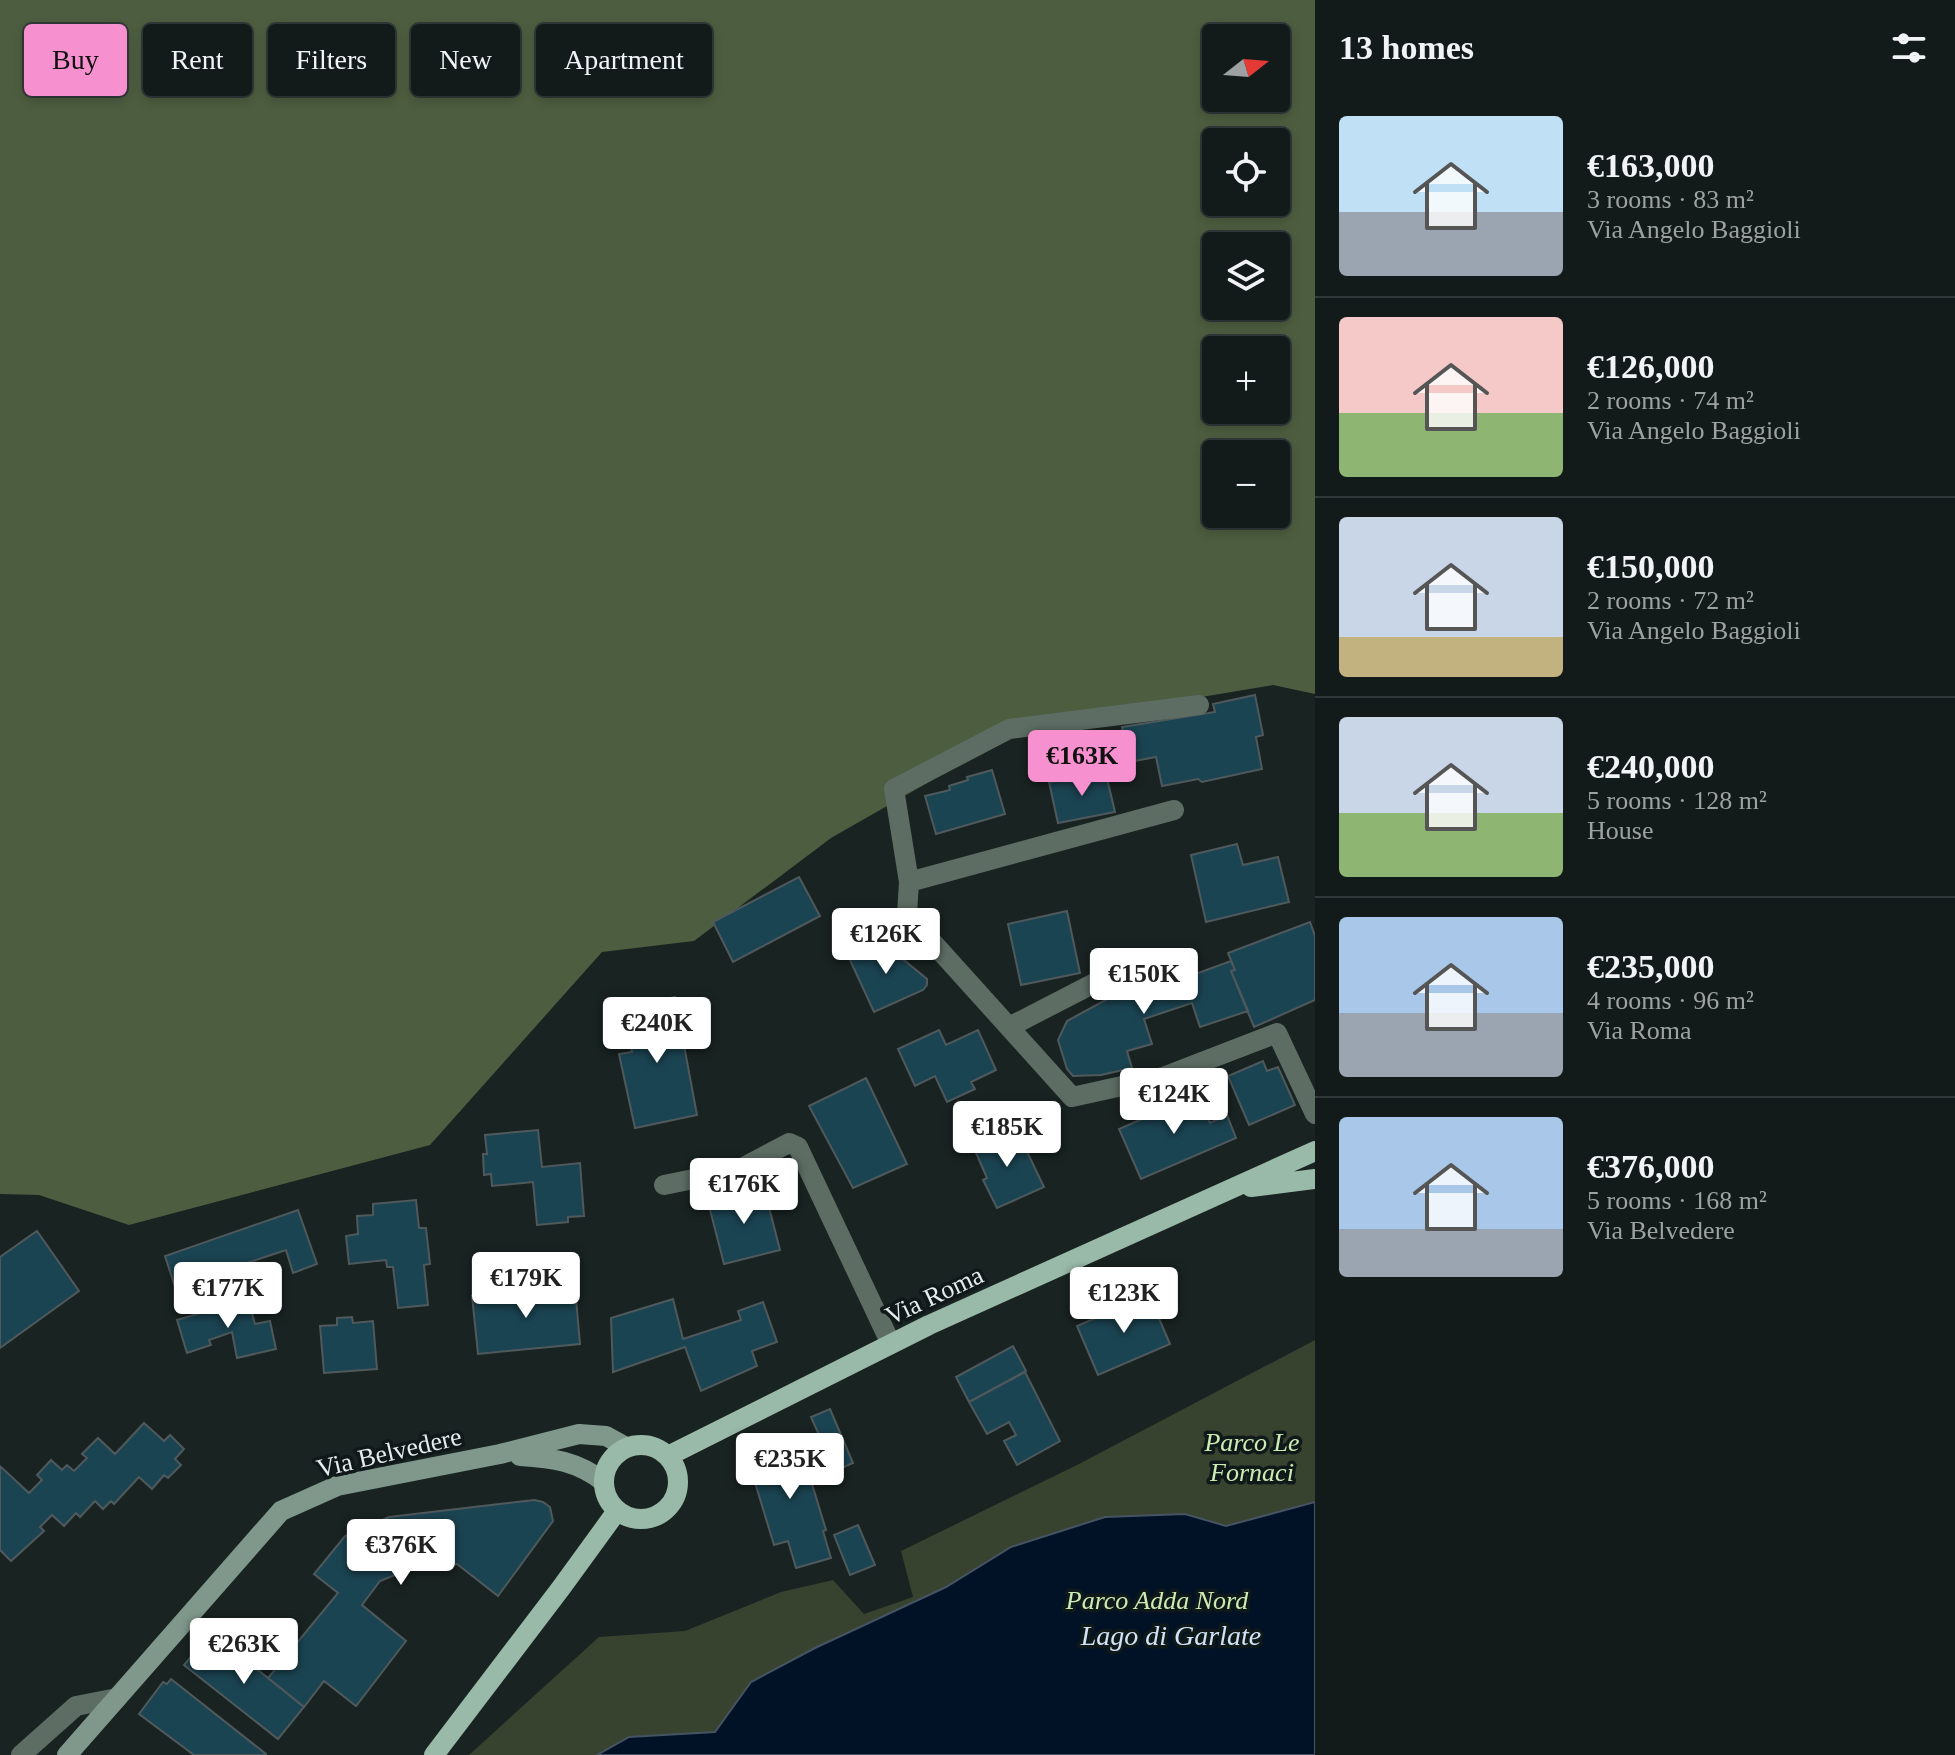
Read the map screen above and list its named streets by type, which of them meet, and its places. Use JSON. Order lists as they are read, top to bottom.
{
  "streets": {
    "main road": ["Via Roma", "Via Belvedere"]
  },
  "crossings": [
    ["Via Roma", "Via Belvedere"]
  ],
  "water": ["Lago di Garlate"],
  "parks": ["Parco Le Fornaci", "Parco Adda Nord"],
  "north": "right",
  "page": {
    "heading": "13 homes",
    "map_buttons": ["+", "−"],
    "chip": [
      "Buy",
      "Rent",
      "Filters",
      "New",
      "Apartment"
    ],
    "list": [
      {
        "name": "€163,000",
        "note": "3 rooms · 83 m² · Via Angelo Baggioli"
      },
      {
        "name": "€126,000",
        "note": "2 rooms · 74 m² · Via Angelo Baggioli"
      },
      {
        "name": "€150,000",
        "note": "2 rooms · 72 m² · Via Angelo Baggioli"
      },
      {
        "name": "€240,000",
        "note": "5 rooms · 128 m² · House"
      },
      {
        "name": "€235,000",
        "note": "4 rooms · 96 m² · Via Roma"
      },
      {
        "name": "€376,000",
        "note": "5 rooms · 168 m² · Via Belvedere"
      }
    ],
    "price": [
      "€163K",
      "€126K",
      "€150K",
      "€240K",
      "€124K",
      "€185K",
      "€176K",
      "€179K",
      "€177K",
      "€123K",
      "€235K",
      "€376K",
      "€263K"
    ]
  }
}
